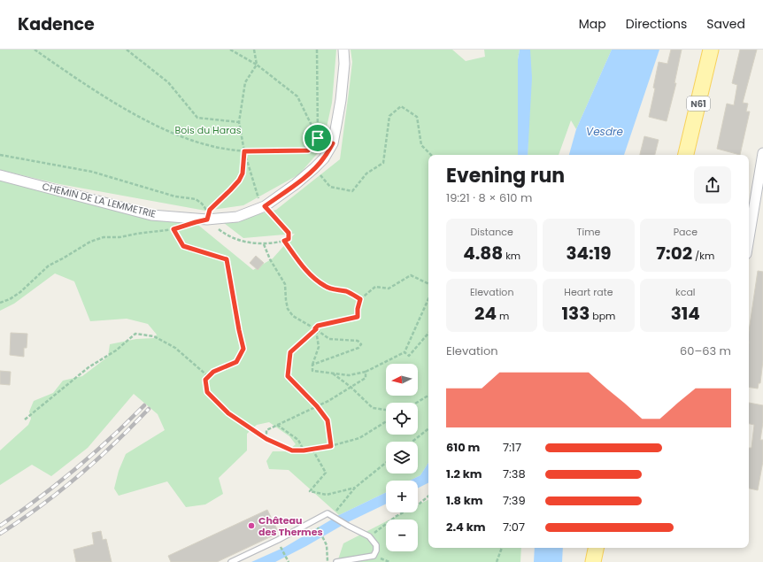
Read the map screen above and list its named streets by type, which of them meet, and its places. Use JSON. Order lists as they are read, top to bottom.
{
  "streets": {
    "main road": ["N61"],
    "street": ["CHEMIN DE LA LEMMETRIE"]
  },
  "water": ["Vesdre"],
  "parks": ["Bois du Haras"],
  "places": ["Château des Thermes"],
  "north": "left",
  "page": {
    "header": "Kadence",
    "nav": ["Map", "Directions", "Saved"],
    "heading": ["Evening run", "19:21 · 8 × 610 m"],
    "stats": [
      ["Distance", "4.88 km"],
      ["Time", "34:19"],
      ["Pace", "7:02 /km"],
      ["Elevation", "24 m"],
      ["Heart rate", "133 bpm"],
      ["kcal", "314"]
    ],
    "chart": ["Elevation", "60–63 m"],
    "map_buttons": ["+", "−"],
    "list": [
      {
        "name": "610 m",
        "note": "7:17"
      },
      {
        "name": "1.2 km",
        "note": "7:38"
      },
      {
        "name": "1.8 km",
        "note": "7:39"
      },
      {
        "name": "2.4 km",
        "note": "7:07"
      }
    ]
  }
}
